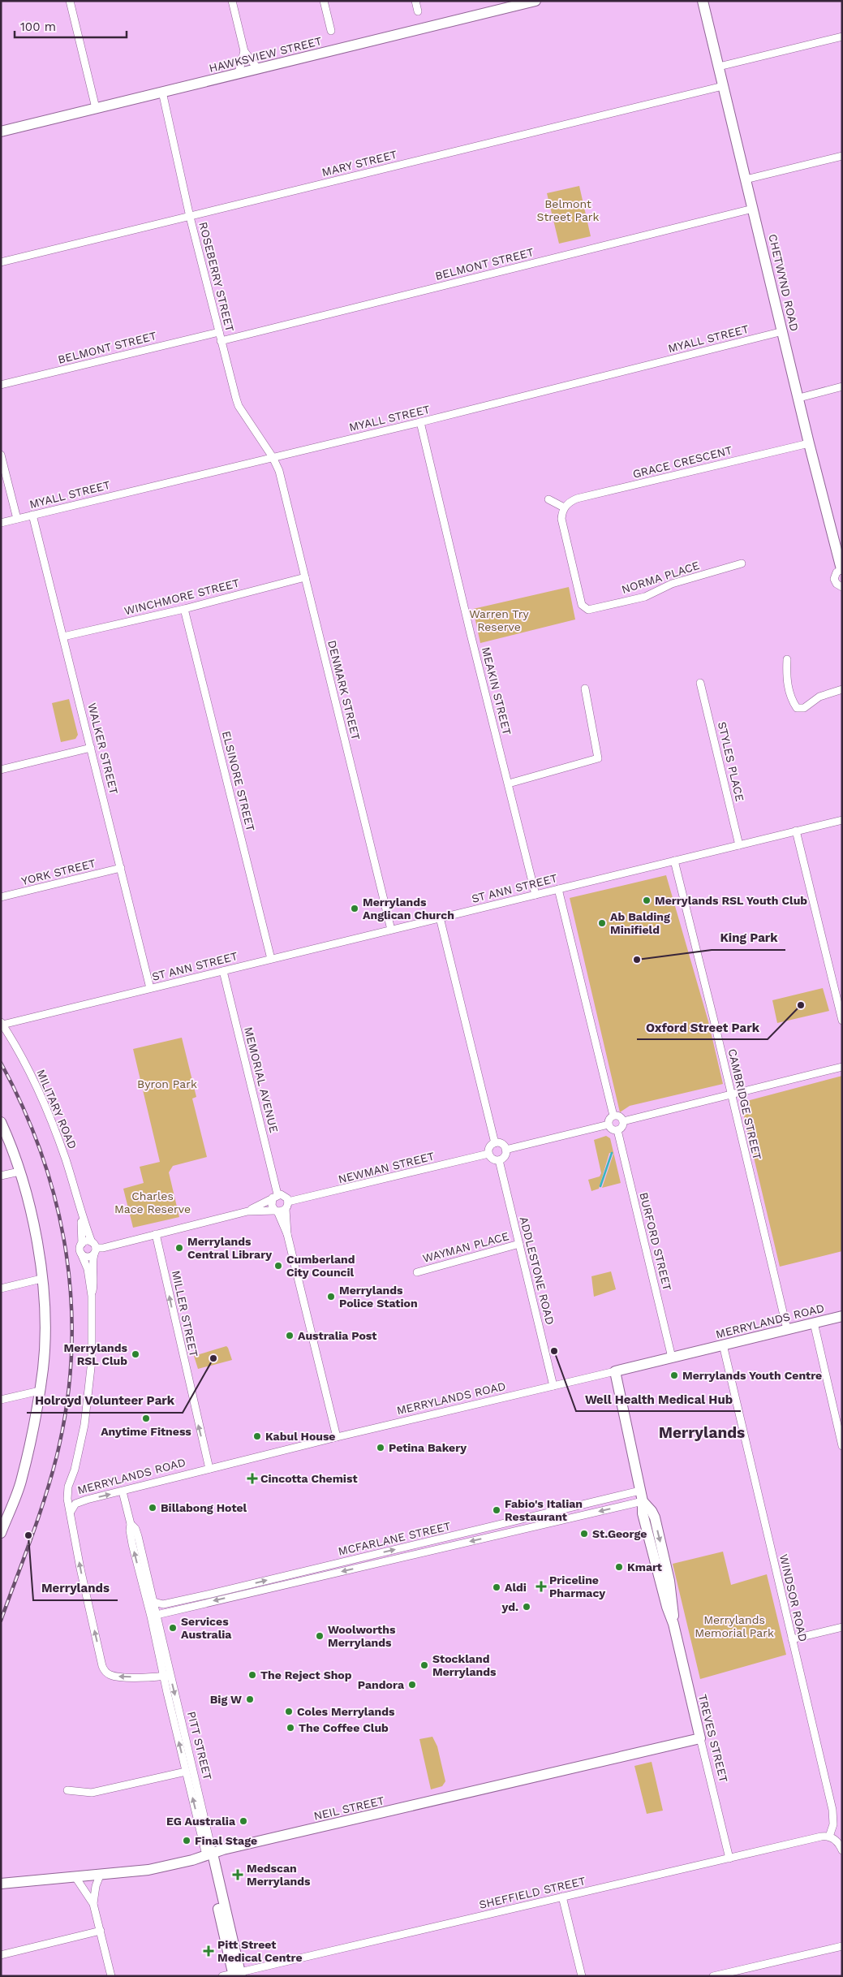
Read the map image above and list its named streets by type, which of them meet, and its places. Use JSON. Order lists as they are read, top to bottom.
{
  "streets": {
    "main road": [
      "HAWKSVIEW STREET",
      "CHETWYND ROAD",
      "MERRYLANDS ROAD",
      "TREVES STREET",
      "PITT STREET",
      "NEIL STREET"
    ],
    "street": [
      "MARY STREET",
      "BELMONT STREET",
      "ROSEBERRY STREET",
      "MYALL STREET",
      "GRACE CRESCENT",
      "NORMA PLACE",
      "WINCHMORE STREET",
      "DENMARK STREET",
      "MEAKIN STREET",
      "WALKER STREET",
      "STYLES PLACE",
      "ELSINORE STREET",
      "YORK STREET",
      "ST ANN STREET",
      "MEMORIAL AVENUE",
      "CAMBRIDGE STREET",
      "MILITARY ROAD",
      "NEWMAN STREET",
      "BURFORD STREET",
      "WAYMAN PLACE",
      "ADDLESTONE ROAD",
      "MILLER STREET",
      "MCFARLANE STREET",
      "WINDSOR ROAD",
      "SHEFFIELD STREET"
    ]
  },
  "crossings": [
    ["HAWKSVIEW STREET", "ROSEBERRY STREET"],
    ["MARY STREET", "ROSEBERRY STREET"],
    ["MARY STREET", "CHETWYND ROAD"],
    ["BELMONT STREET", "ROSEBERRY STREET"],
    ["BELMONT STREET", "CHETWYND ROAD"],
    ["ROSEBERRY STREET", "MYALL STREET"],
    ["ROSEBERRY STREET", "DENMARK STREET"],
    ["CHETWYND ROAD", "MYALL STREET"],
    ["CHETWYND ROAD", "GRACE CRESCENT"],
    ["MYALL STREET", "DENMARK STREET"],
    ["MYALL STREET", "MEAKIN STREET"],
    ["MYALL STREET", "WALKER STREET"],
    ["GRACE CRESCENT", "NORMA PLACE"],
    ["WINCHMORE STREET", "DENMARK STREET"],
    ["WINCHMORE STREET", "WALKER STREET"],
    ["WINCHMORE STREET", "ELSINORE STREET"],
    ["DENMARK STREET", "ST ANN STREET"],
    ["MEAKIN STREET", "ST ANN STREET"],
    ["WALKER STREET", "YORK STREET"],
    ["WALKER STREET", "ST ANN STREET"],
    ["STYLES PLACE", "ST ANN STREET"],
    ["ELSINORE STREET", "ST ANN STREET"],
    ["ST ANN STREET", "MEMORIAL AVENUE"],
    ["ST ANN STREET", "CAMBRIDGE STREET"],
    ["ST ANN STREET", "MILITARY ROAD"],
    ["MEMORIAL AVENUE", "NEWMAN STREET"],
    ["CAMBRIDGE STREET", "MERRYLANDS ROAD"],
    ["MILITARY ROAD", "MERRYLANDS ROAD"],
    ["NEWMAN STREET", "ADDLESTONE ROAD"],
    ["BURFORD STREET", "MERRYLANDS ROAD"],
    ["WAYMAN PLACE", "ADDLESTONE ROAD"],
    ["ADDLESTONE ROAD", "MERRYLANDS ROAD"],
    ["MILLER STREET", "MERRYLANDS ROAD"],
    ["MERRYLANDS ROAD", "WINDSOR ROAD"],
    ["MERRYLANDS ROAD", "TREVES STREET"],
    ["MERRYLANDS ROAD", "PITT STREET"],
    ["MCFARLANE STREET", "TREVES STREET"],
    ["MCFARLANE STREET", "PITT STREET"],
    ["WINDSOR ROAD", "SHEFFIELD STREET"],
    ["TREVES STREET", "NEIL STREET"],
    ["TREVES STREET", "SHEFFIELD STREET"],
    ["PITT STREET", "NEIL STREET"],
    ["PITT STREET", "SHEFFIELD STREET"]
  ],
  "one_way": ["MILLER STREET"],
  "districts": ["Merrylands"],
  "parks": [
    "Belmont Street Park",
    "Warren Try Reserve",
    "Byron Park",
    "Charles Mace Reserve",
    "Merrylands Memorial Park"
  ],
  "places": {
    "other": [
      "Merrylands RSL Youth Club",
      "Merrylands Anglican Church",
      "Ab Balding Minifield",
      "King Park",
      "Oxford Street Park",
      "Merrylands Central Library",
      "Cumberland City Council",
      "Merrylands Police Station",
      "Australia Post",
      "Well Health Medical Hub",
      "Merrylands RSL Club",
      "Holroyd Volunteer Park",
      "Merrylands Youth Centre",
      "Anytime Fitness",
      "Kabul House",
      "Petina Bakery",
      "Billabong Hotel",
      "Fabio's Italian Restaurant",
      "St.George",
      "Merrylands",
      "Kmart",
      "Aldi",
      "yd.",
      "Services Australia",
      "Woolworths Merrylands",
      "Stockland Merrylands",
      "The Reject Shop",
      "Pandora",
      "Big W",
      "Coles Merrylands",
      "The Coffee Club",
      "EG Australia",
      "Final Stage"
    ],
    "health": [
      "Cincotta Chemist",
      "Priceline Pharmacy",
      "Medscan Merrylands",
      "Pitt Street Medical Centre"
    ]
  },
  "scale_bar": "100 m"
}
